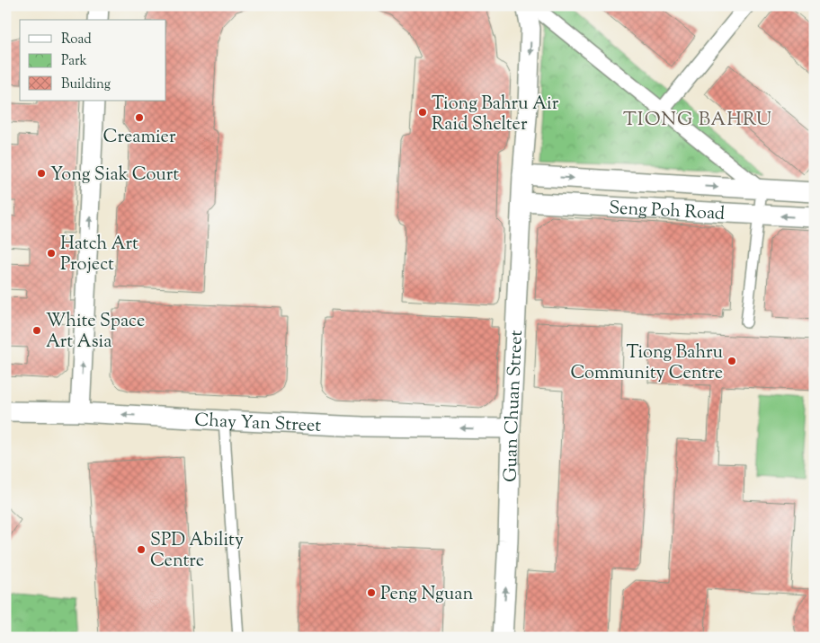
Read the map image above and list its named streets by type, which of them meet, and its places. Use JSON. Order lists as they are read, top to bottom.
{
  "streets": {
    "street": ["Seng Poh Road", "Guan Chuan Street", "Chay Yan Street"]
  },
  "crossings": [
    ["Seng Poh Road", "Guan Chuan Street"],
    ["Guan Chuan Street", "Chay Yan Street"]
  ],
  "one_way": ["Chay Yan Street"],
  "districts": ["TIONG BAHRU"],
  "places": [
    "Tiong Bahru Air Raid Shelter",
    "Creamier",
    "Yong Siak Court",
    "Hatch Art Project",
    "White Space Art Asia",
    "Tiong Bahru Community Centre",
    "SPD Ability Centre",
    "Peng Nguan"
  ],
  "legend": ["Road", "Park", "Building"]
}
